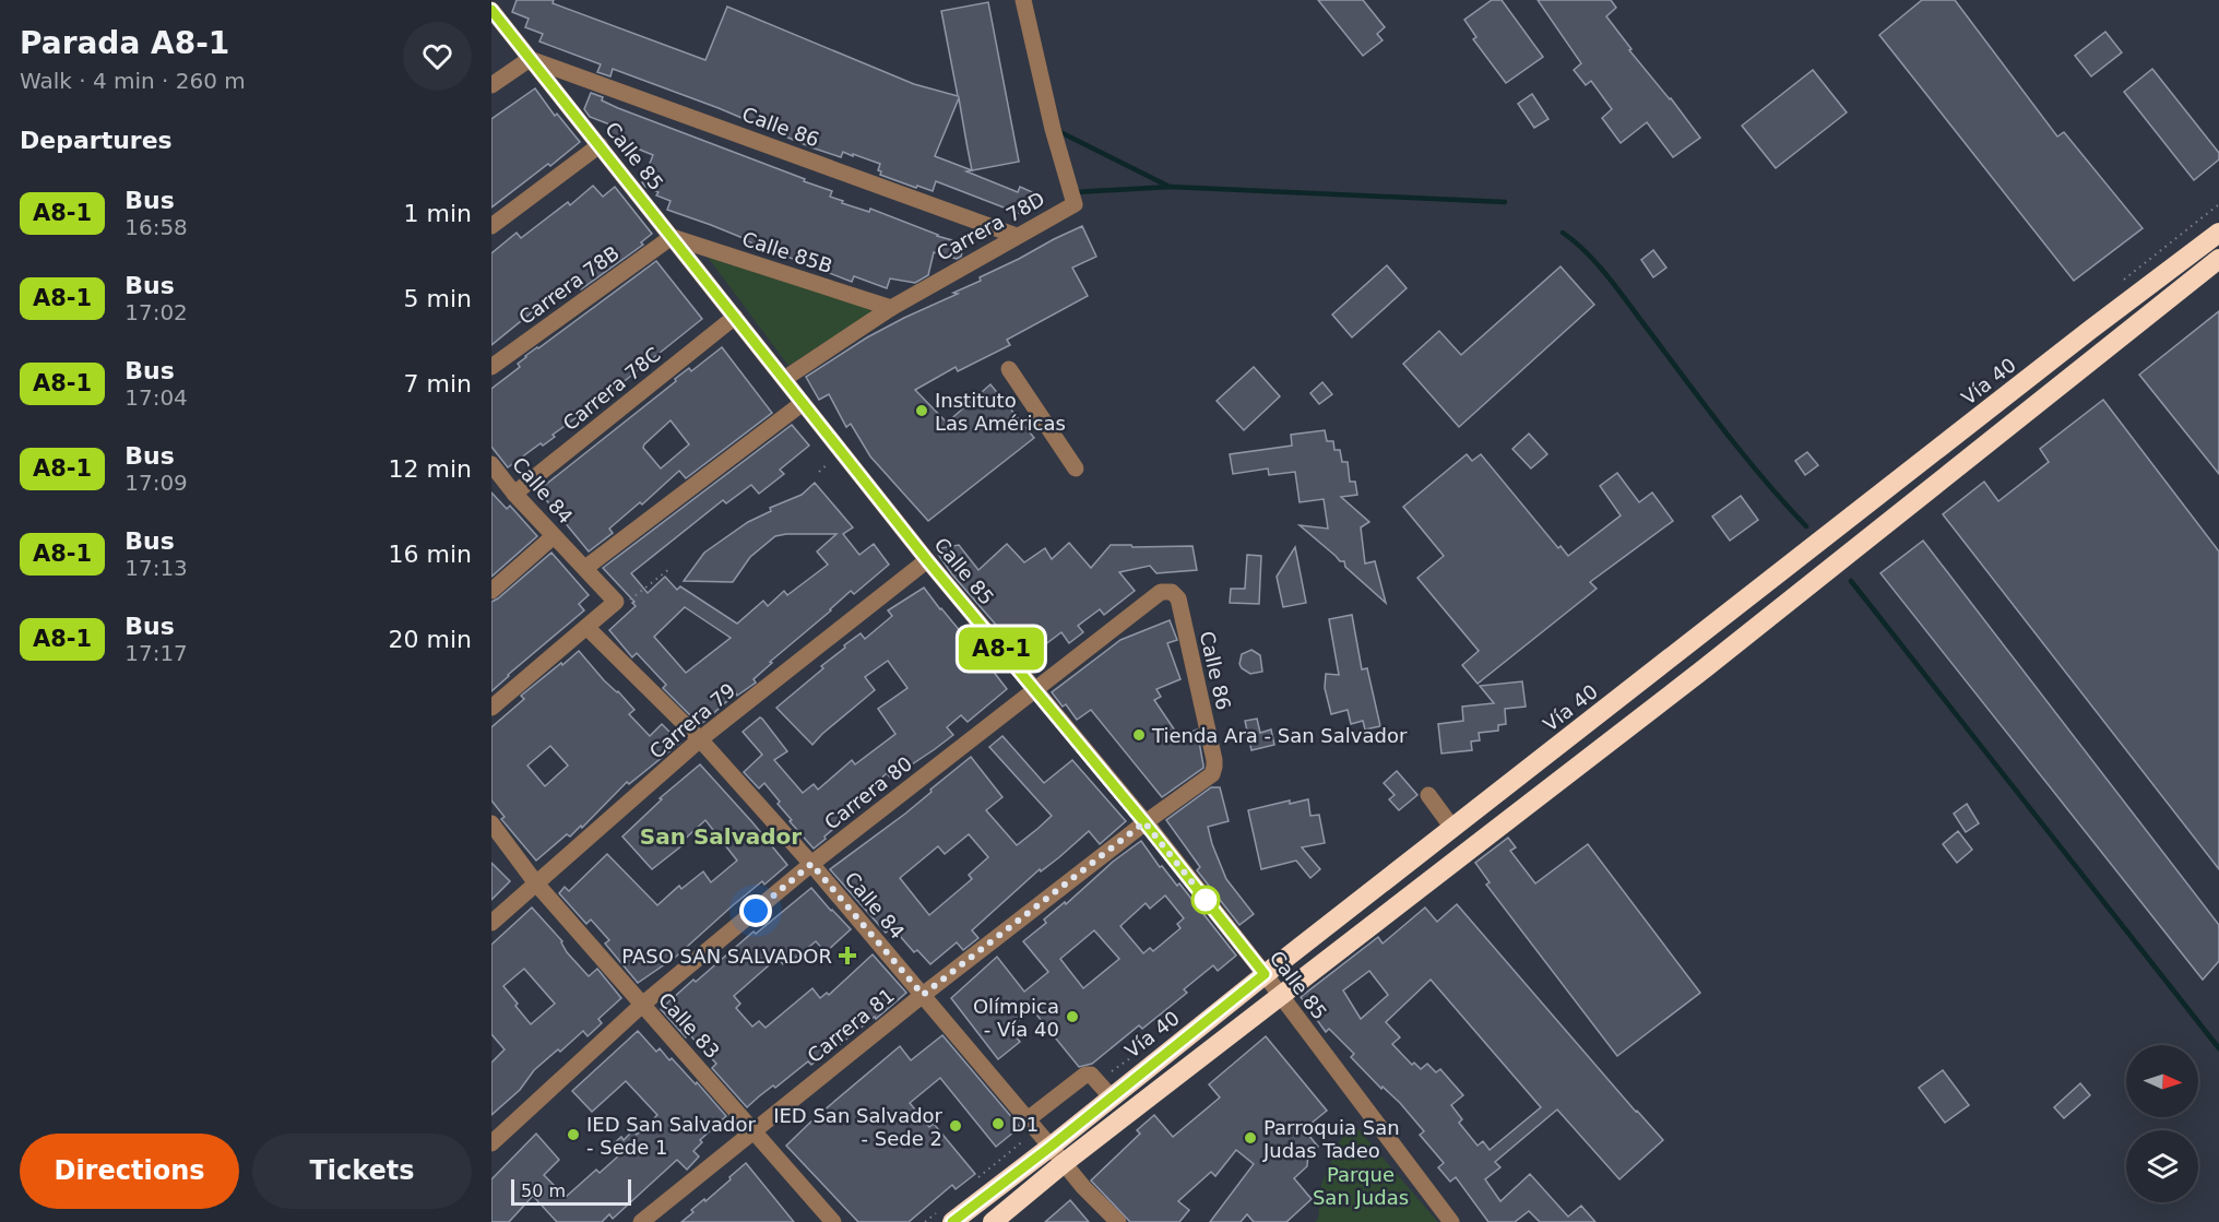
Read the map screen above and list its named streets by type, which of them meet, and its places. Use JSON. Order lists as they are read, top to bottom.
{
  "streets": {
    "highway": ["Vía 40"],
    "street": [
      "Calle 86",
      "Calle 85",
      "Carrera 78D",
      "Calle 85B",
      "Carrera 78B",
      "Carrera 78C",
      "Calle 84",
      "Carrera 79",
      "Carrera 80",
      "Calle 83",
      "Carrera 81"
    ]
  },
  "crossings": [
    ["Calle 86", "Calle 85"],
    ["Calle 86", "Carrera 78D"],
    ["Calle 86", "Carrera 80"],
    ["Calle 86", "Carrera 81"],
    ["Calle 85", "Carrera 78D"],
    ["Calle 85", "Calle 85B"],
    ["Calle 85", "Carrera 78B"],
    ["Calle 85", "Vía 40"],
    ["Calle 85", "Carrera 78C"],
    ["Calle 85", "Carrera 79"],
    ["Calle 85", "Carrera 80"],
    ["Calle 85", "Carrera 81"],
    ["Carrera 78D", "Calle 85B"],
    ["Calle 85B", "Carrera 78B"],
    ["Vía 40", "Calle 84"],
    ["Carrera 78C", "Calle 84"],
    ["Calle 84", "Carrera 79"],
    ["Calle 84", "Carrera 80"],
    ["Calle 84", "Carrera 81"],
    ["Carrera 79", "Calle 83"],
    ["Carrera 80", "Calle 83"],
    ["Calle 83", "Carrera 81"]
  ],
  "districts": ["San Salvador"],
  "parks": ["Parque San Judas"],
  "places": {
    "other": [
      "Instituto Las Américas",
      "Tienda Ara - San Salvador",
      "Olímpica - Vía 40",
      "D1",
      "IED San Salvador - Sede 2",
      "IED San Salvador - Sede 1",
      "Parroquia San Judas Tadeo"
    ],
    "health": ["PASO SAN SALVADOR"]
  },
  "lines": ["bus line A8-1"],
  "scale_bar": "50 m",
  "north": "right",
  "page": {
    "heading": [
      ["Parada A8-1", "Walk · 4 min · 260 m"],
      "Departures"
    ],
    "on_map": "A8-1",
    "list": [
      {
        "mark": "A8-1",
        "name": "Bus",
        "note": "16:58",
        "value": "1 min"
      },
      {
        "mark": "A8-1",
        "name": "Bus",
        "note": "17:02",
        "value": "5 min"
      },
      {
        "mark": "A8-1",
        "name": "Bus",
        "note": "17:04",
        "value": "7 min"
      },
      {
        "mark": "A8-1",
        "name": "Bus",
        "note": "17:09",
        "value": "12 min"
      },
      {
        "mark": "A8-1",
        "name": "Bus",
        "note": "17:13",
        "value": "16 min"
      },
      {
        "mark": "A8-1",
        "name": "Bus",
        "note": "17:17",
        "value": "20 min"
      }
    ],
    "buttons": ["Directions", "Tickets"],
    "scale": "50 m"
  }
}
